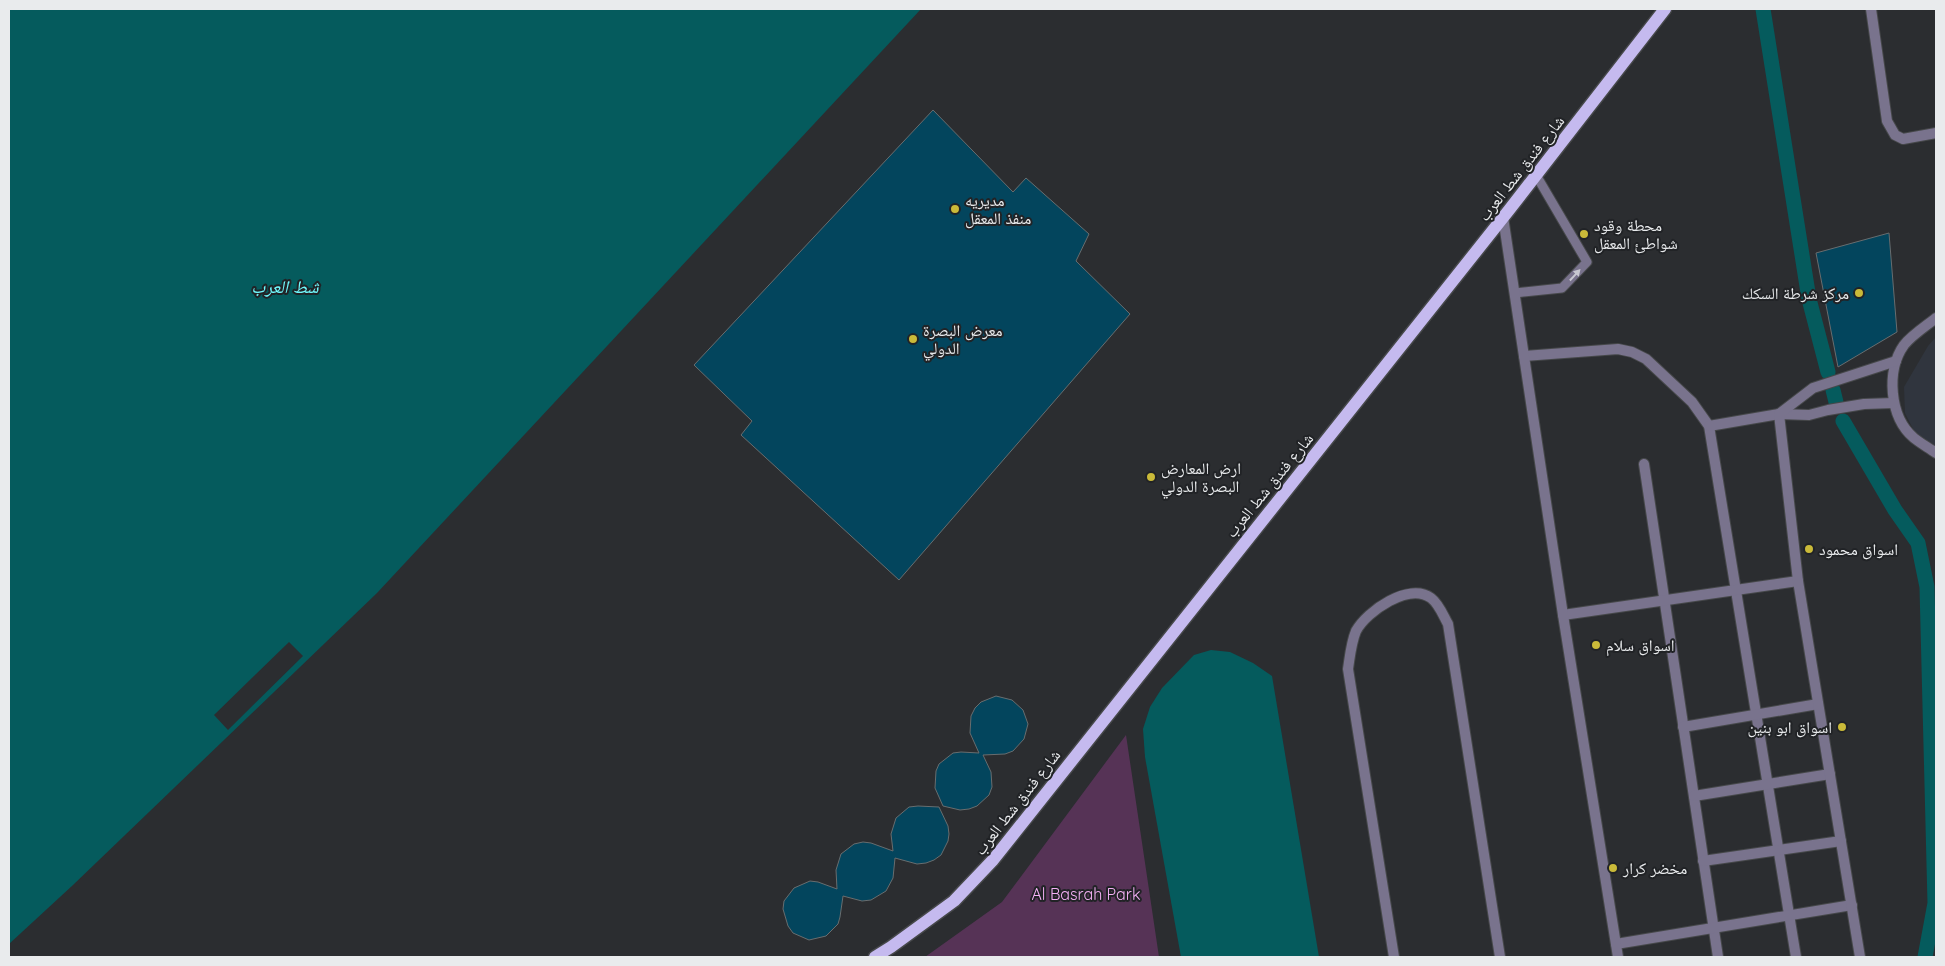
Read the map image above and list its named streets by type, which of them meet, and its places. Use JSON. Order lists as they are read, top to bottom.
{
  "streets": {
    "main road": ["شارع فندق شط العرب"]
  },
  "water": ["شط العرب"],
  "parks": ["Al Basrah Park"],
  "places": [
    "مديريه منفذ المعقل",
    "محطة وقود شواطئ المعقل",
    "مركز شرطة السكك",
    "معرض البصرة الدولي",
    "ارض المعارض البصرة الدولي",
    "اسواق محمود",
    "اسواق سلام",
    "اسواق ابو بنين",
    "مخضر كرار"
  ]
}
